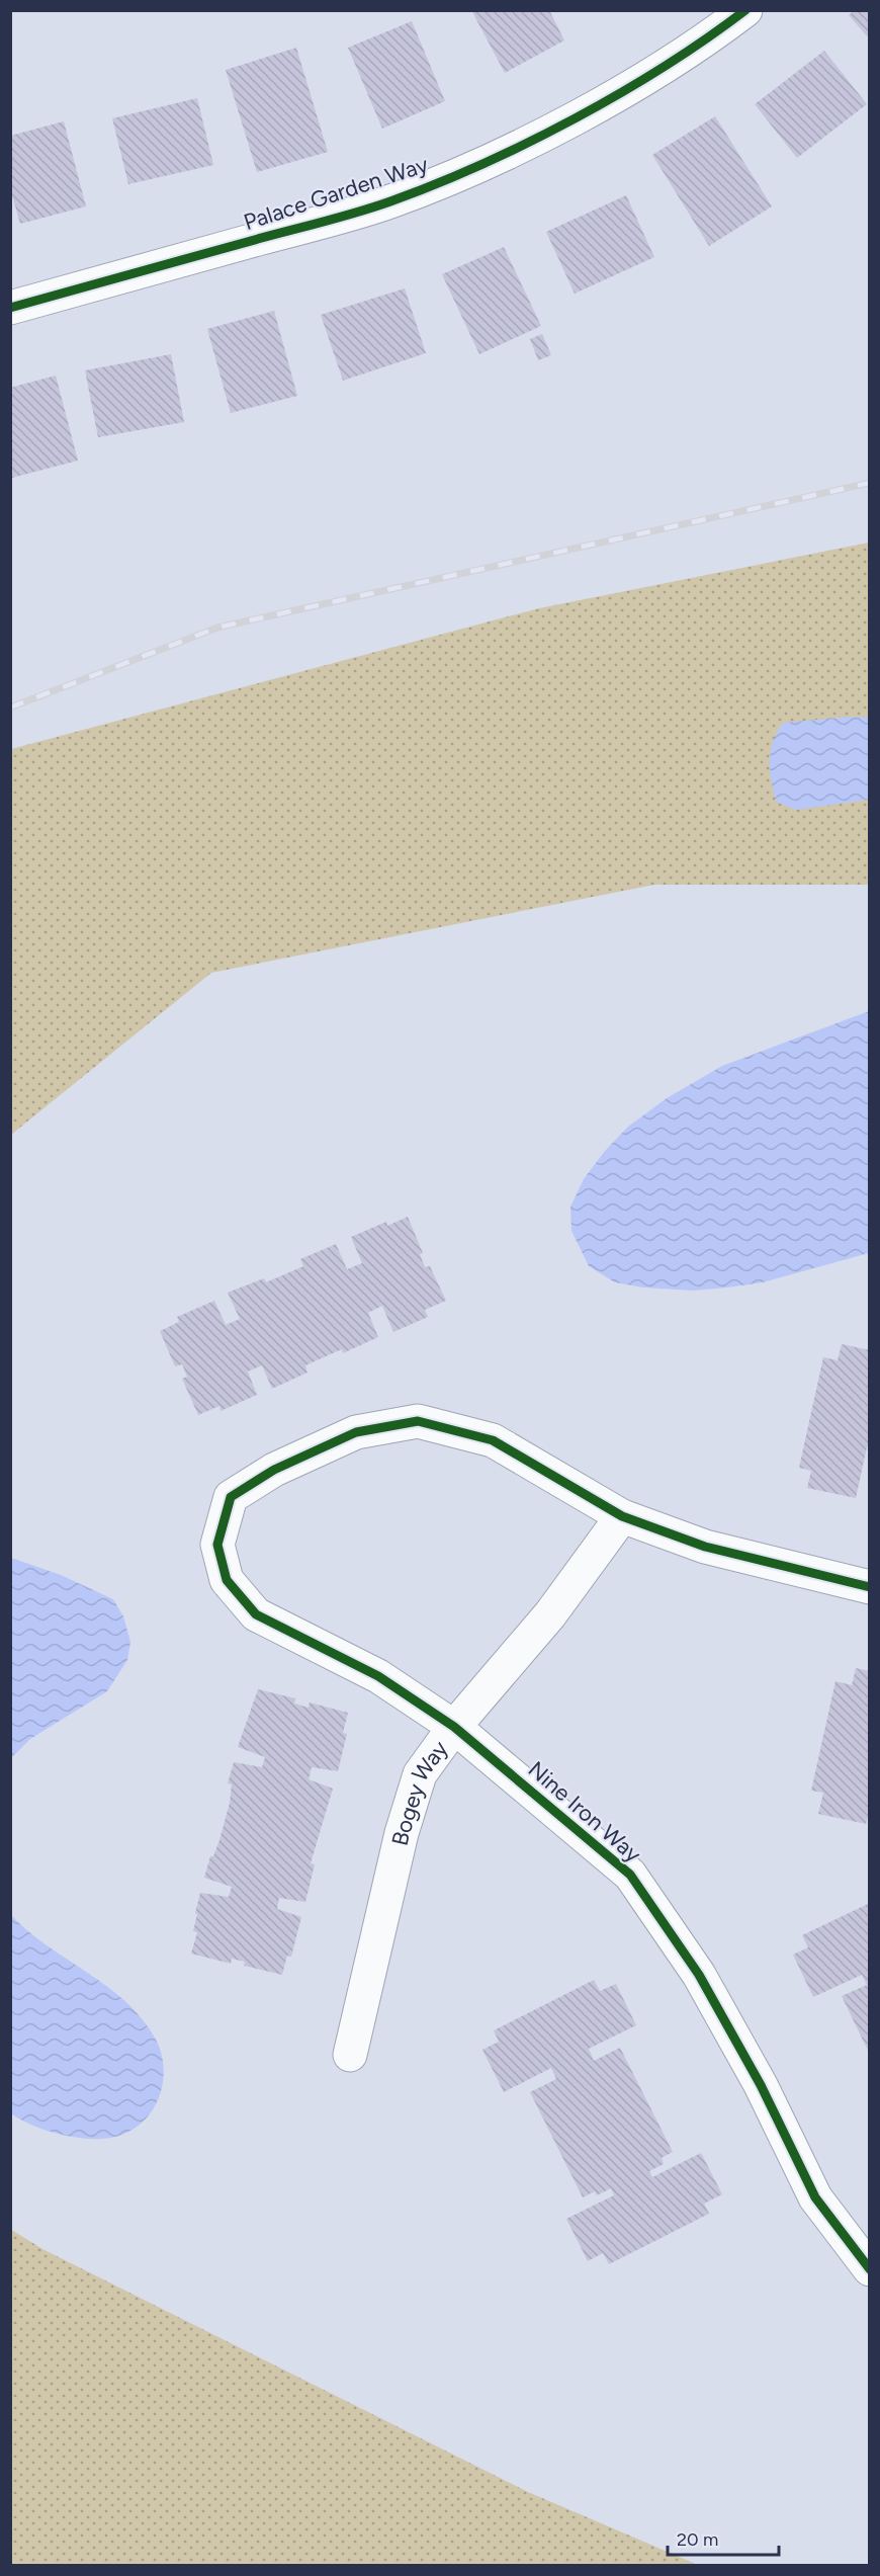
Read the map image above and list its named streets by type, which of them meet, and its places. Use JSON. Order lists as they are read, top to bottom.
{
  "streets": {
    "street": ["Palace Garden Way", "Bogey Way", "Nine Iron Way"]
  },
  "crossings": [
    ["Bogey Way", "Nine Iron Way"]
  ],
  "scale_bar": "20 m"
}
